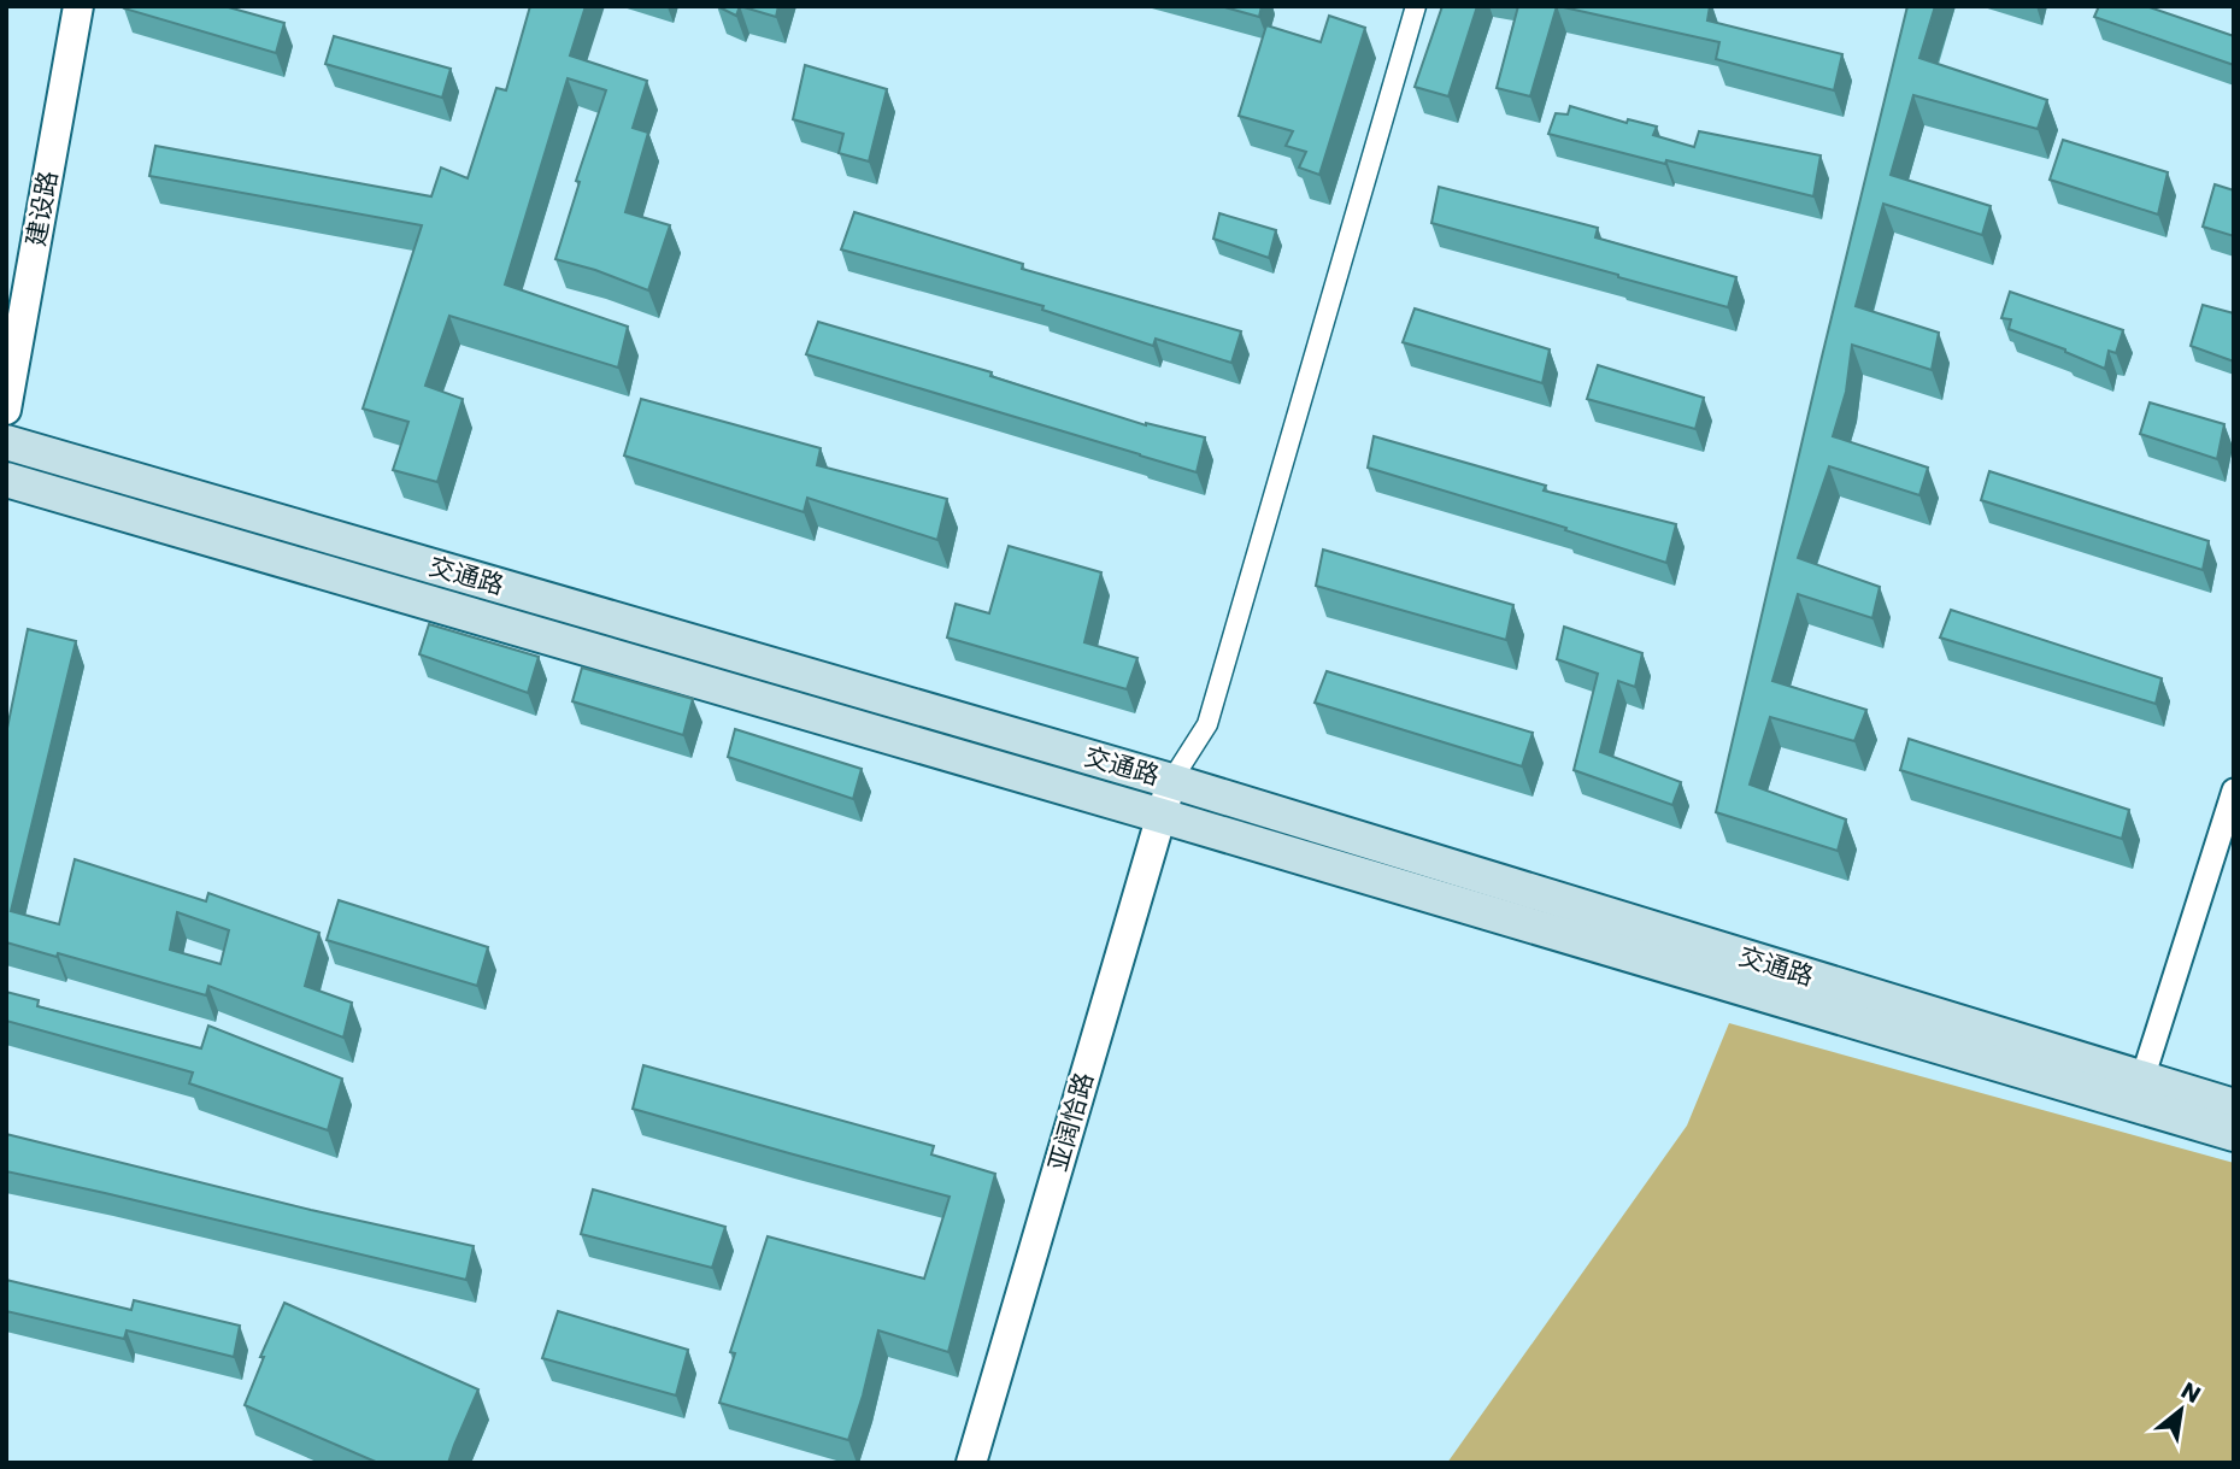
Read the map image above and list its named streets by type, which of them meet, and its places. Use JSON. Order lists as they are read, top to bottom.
{
  "streets": {
    "main road": ["交通路"],
    "street": ["建设路", "亚阔恰路"]
  },
  "crossings": [
    ["交通路", "亚阔恰路"]
  ],
  "north": "top right"
}
